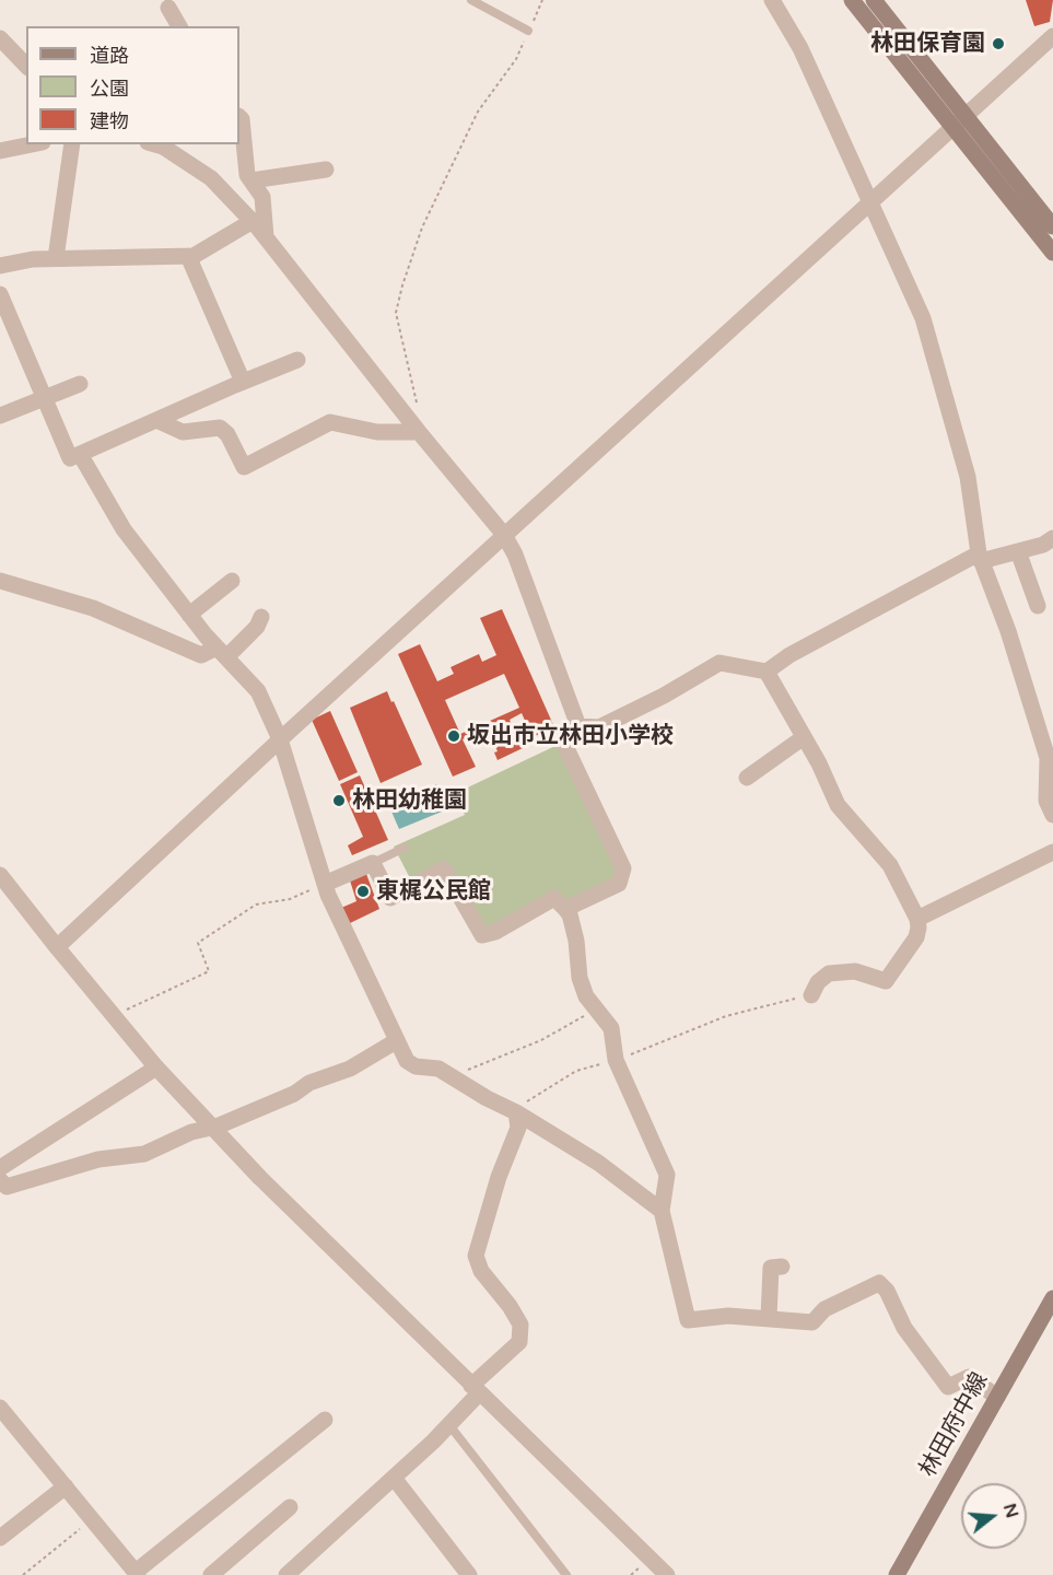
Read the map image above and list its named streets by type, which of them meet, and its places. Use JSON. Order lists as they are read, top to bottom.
{
  "streets": {
    "main road": ["林田府中線"]
  },
  "places": [
    "林田保育園",
    "坂出市立林田小学校",
    "林田幼稚園",
    "東梶公民館"
  ],
  "legend": ["道路", "公園", "建物"],
  "north": "right"
}
